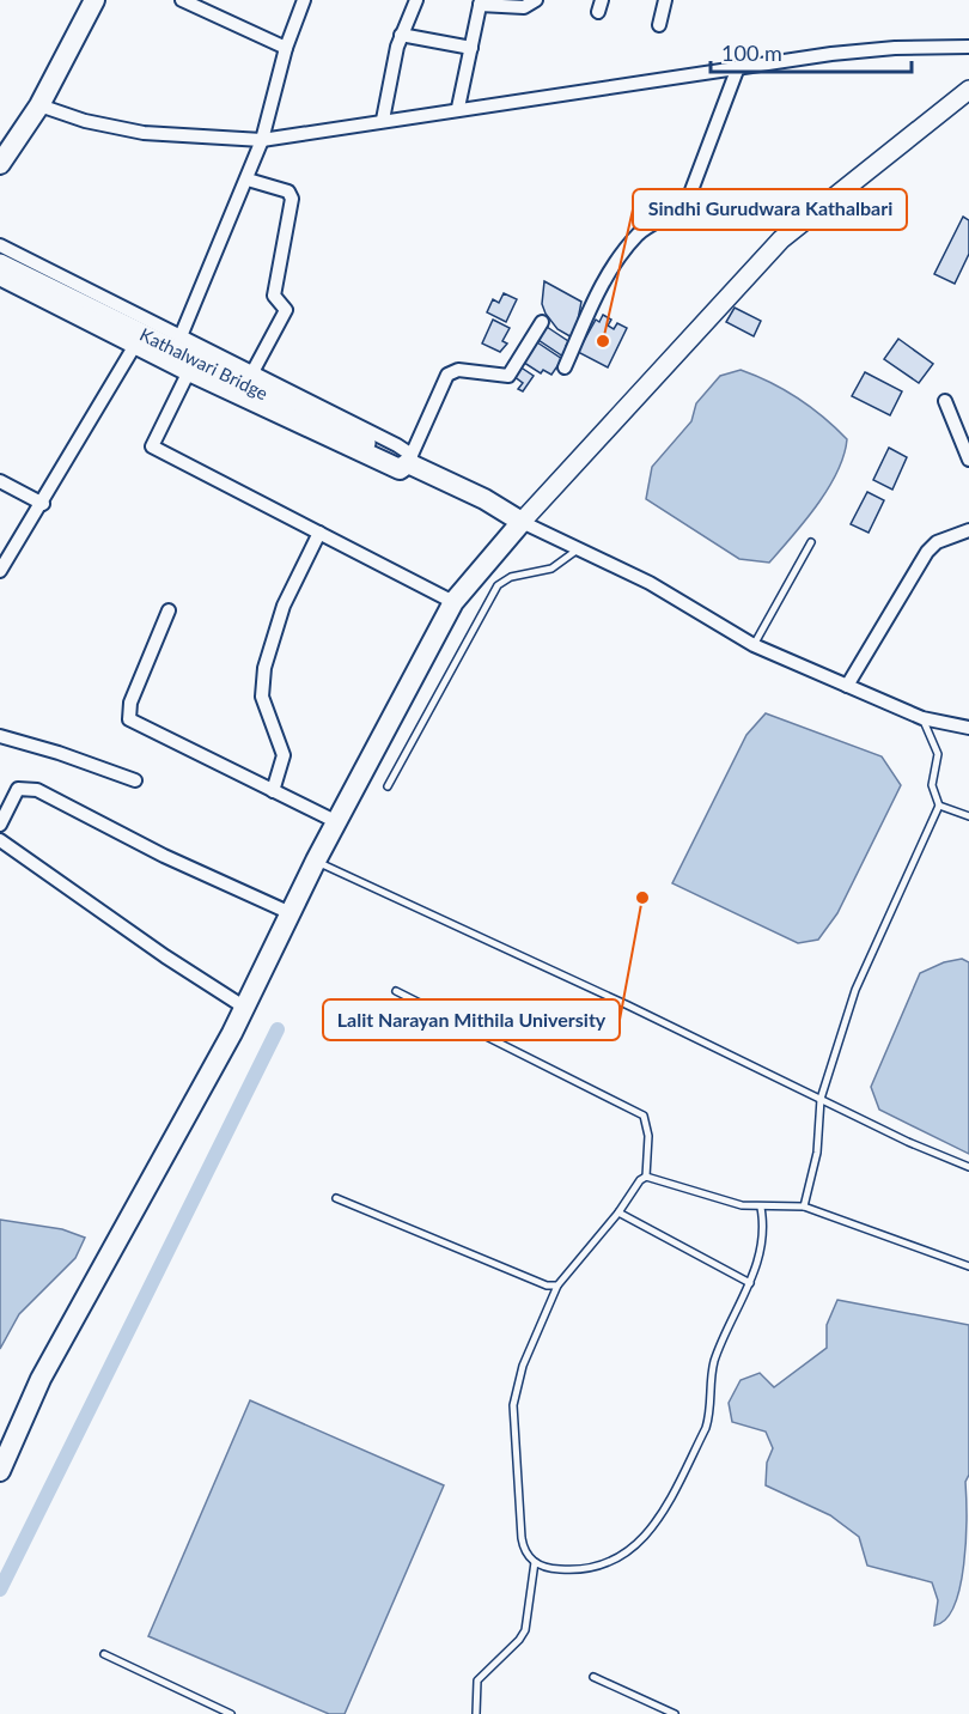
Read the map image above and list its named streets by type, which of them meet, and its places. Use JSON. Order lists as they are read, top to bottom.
{
  "streets": {
    "main road": ["Kathalwari Bridge"]
  },
  "places": ["Sindhi Gurudwara Kathalbari", "Lalit Narayan Mithila University"],
  "scale_bar": "100 m"
}
